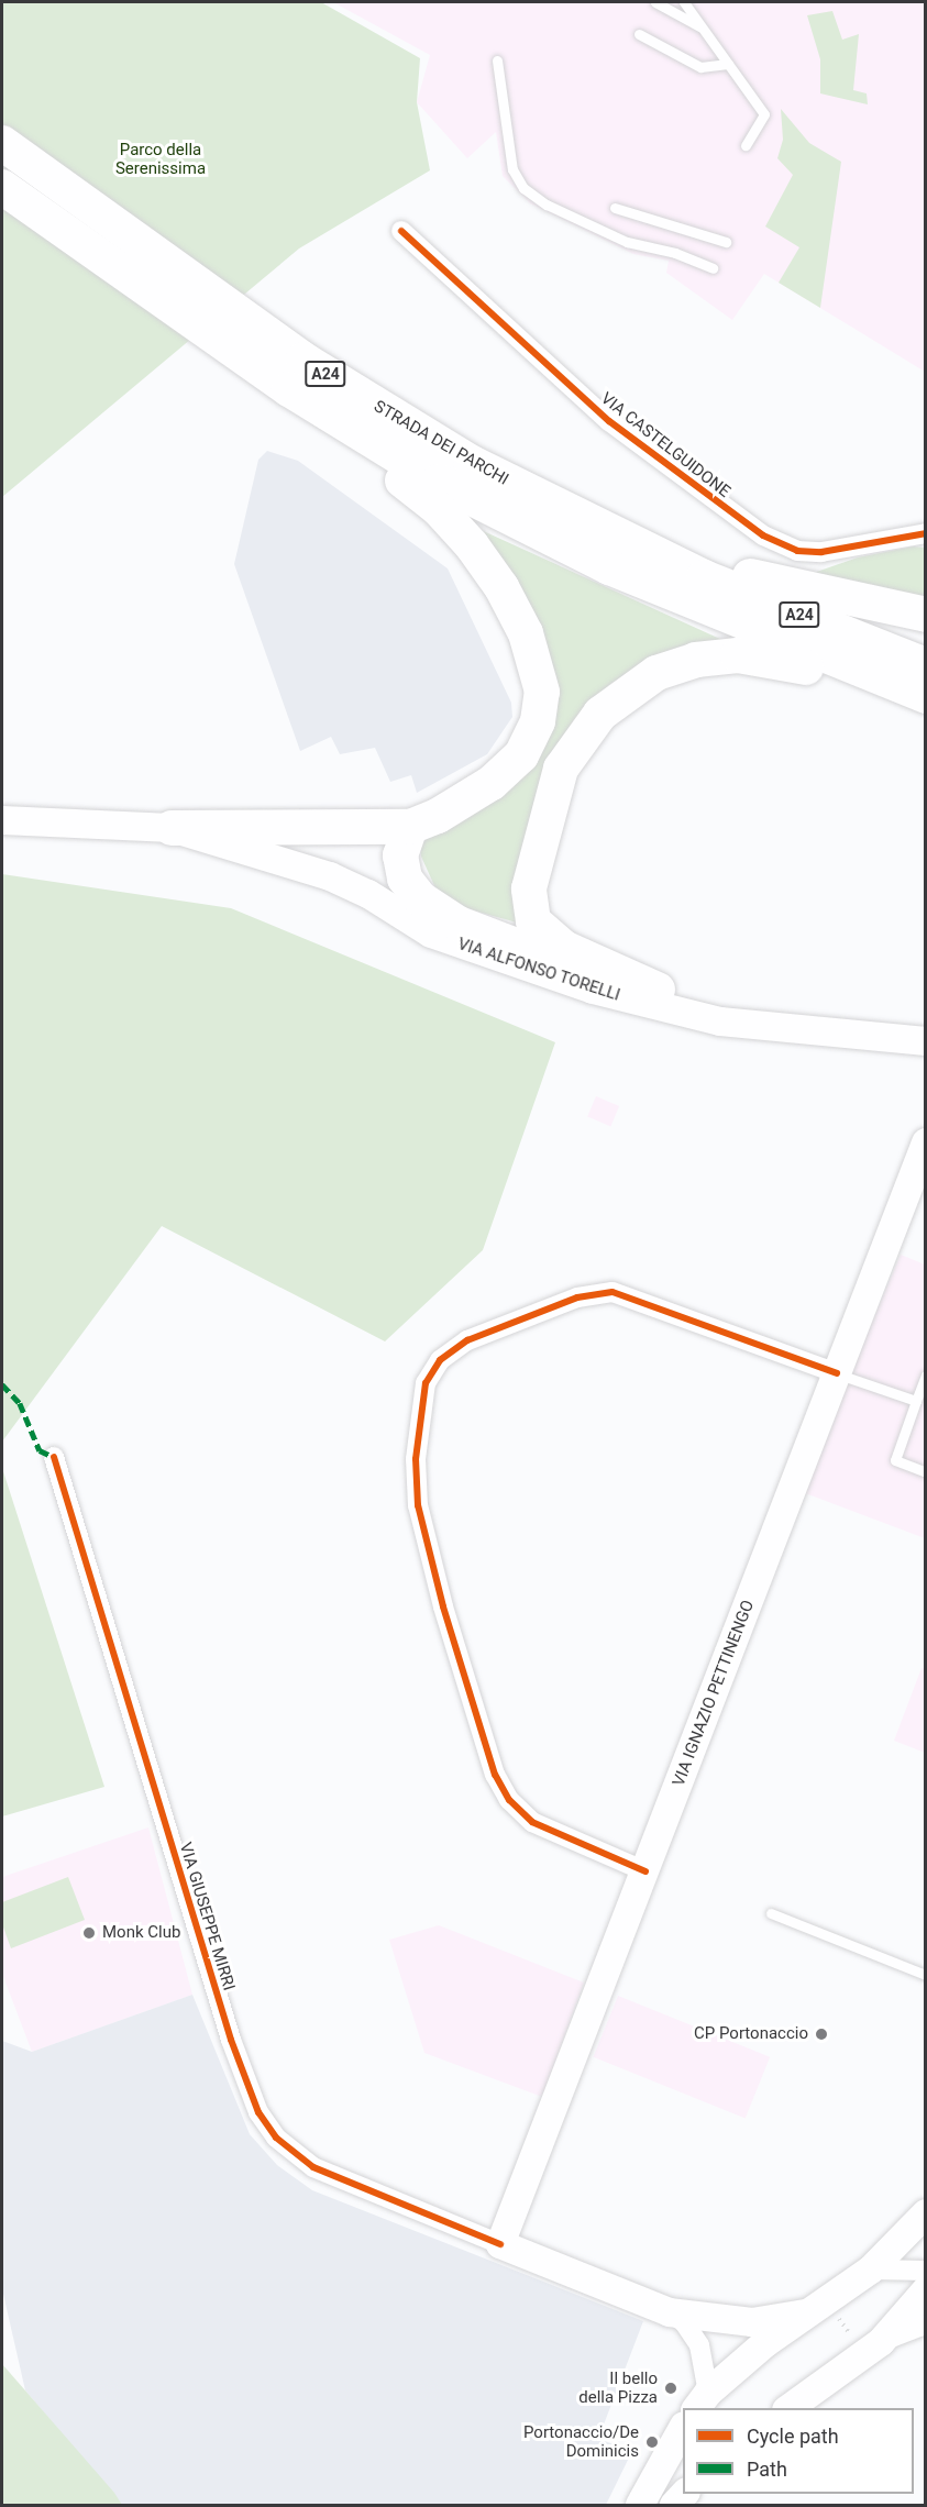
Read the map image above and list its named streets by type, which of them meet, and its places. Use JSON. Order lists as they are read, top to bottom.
{
  "streets": {
    "highway": ["A24", "STRADA DEI PARCHI"],
    "main road": ["VIA ALFONSO TORELLI", "VIA IGNAZIO PETTINENGO", "VIA GIUSEPPE MIRRI"],
    "street": ["VIA CASTELGUIDONE"]
  },
  "crossings": [
    ["VIA IGNAZIO PETTINENGO", "VIA GIUSEPPE MIRRI"]
  ],
  "parks": ["Parco della Serenissima"],
  "places": [
    "Monk Club",
    "CP Portonaccio",
    "Il bello della Pizza",
    "Portonaccio/De Dominicis"
  ],
  "legend": ["Cycle path", "Path"]
}
